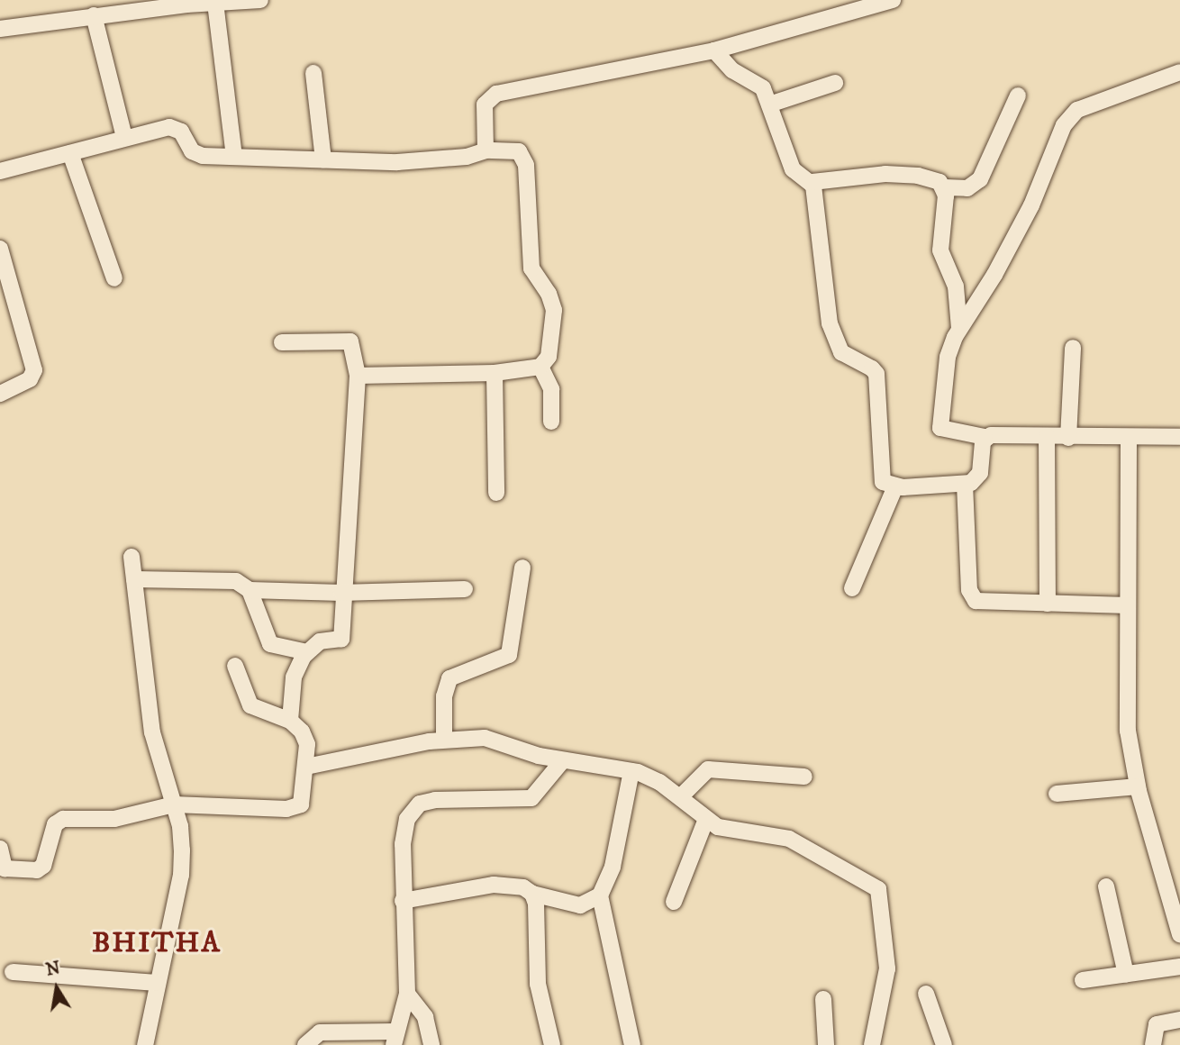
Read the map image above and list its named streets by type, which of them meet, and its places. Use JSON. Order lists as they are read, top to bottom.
{
  "districts": ["BHITHA"],
  "north": "top"
}
